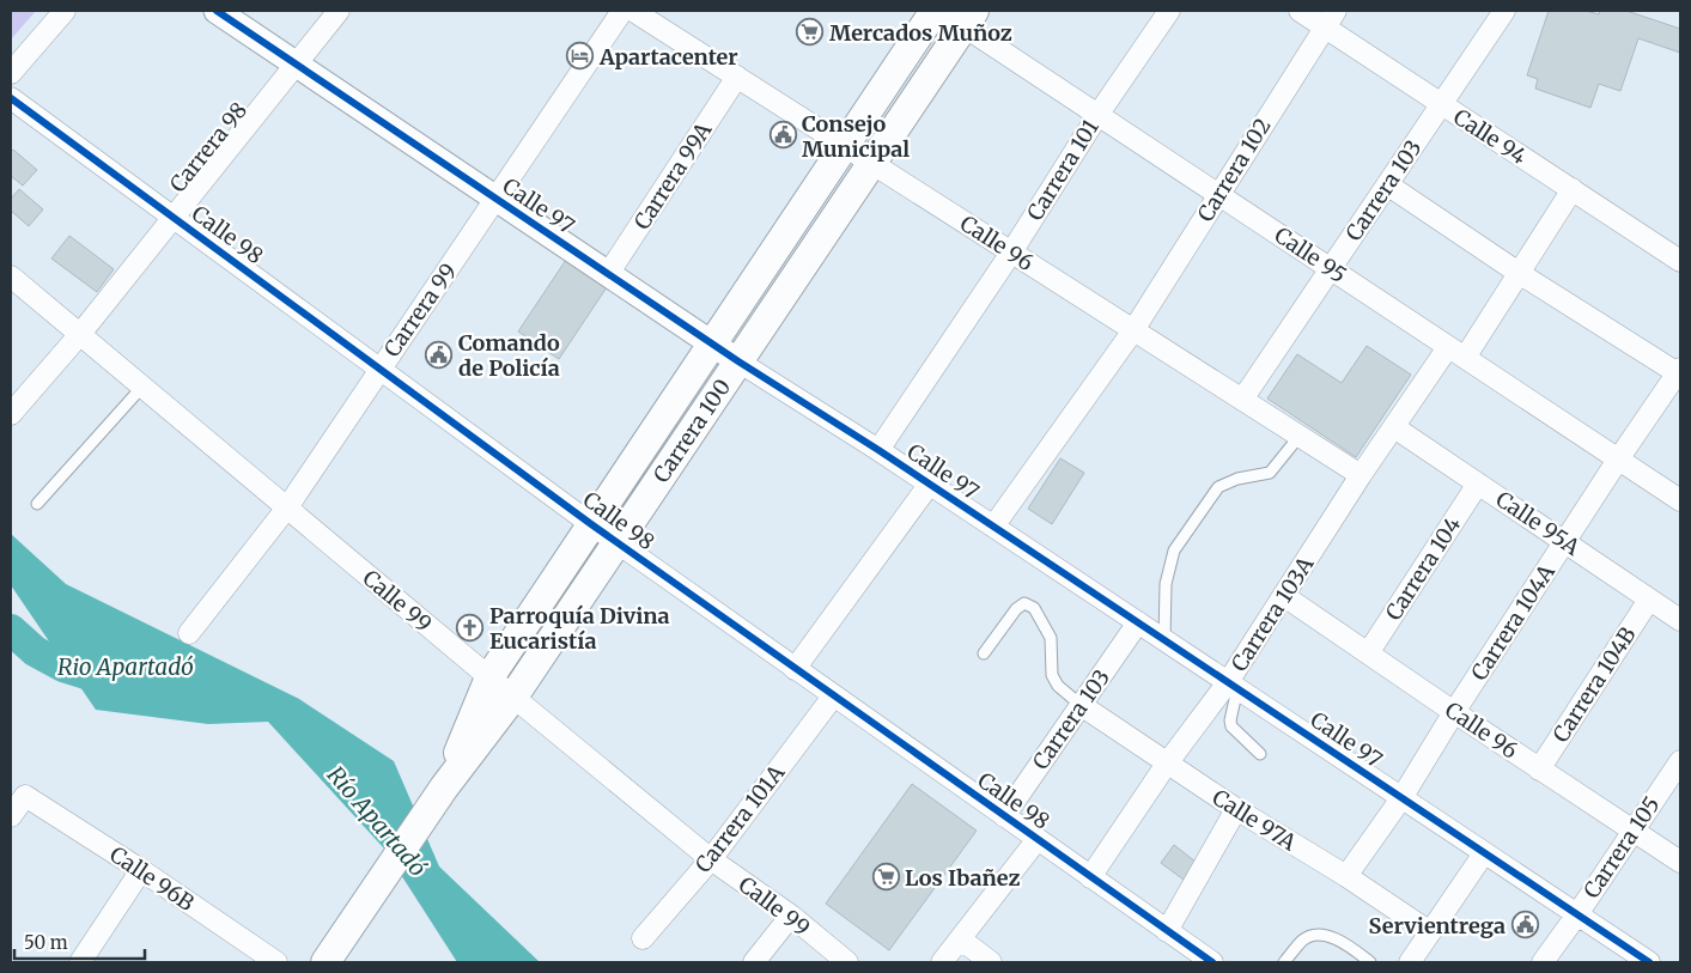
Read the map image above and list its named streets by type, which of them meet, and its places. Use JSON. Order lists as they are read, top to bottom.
{
  "streets": {
    "main road": ["Carrera 100"],
    "street": [
      "Calle 94",
      "Carrera 98",
      "Carrera 101",
      "Carrera 102",
      "Carrera 99A",
      "Carrera 103",
      "Calle 97",
      "Calle 98",
      "Calle 96",
      "Calle 95",
      "Carrera 99",
      "Calle 95A",
      "Carrera 104",
      "Calle 99",
      "Carrera 103A",
      "Carrera 104A",
      "Carrera 104B",
      "Carrera 101A",
      "Calle 97A",
      "Carrera 105",
      "Calle 96B"
    ]
  },
  "crossings": [
    ["Calle 94", "Carrera 102"],
    ["Calle 94", "Carrera 103"],
    ["Calle 94", "Carrera 103A"],
    ["Carrera 98", "Calle 97"],
    ["Carrera 98", "Calle 98"],
    ["Carrera 98", "Calle 99"],
    ["Carrera 101", "Calle 97"],
    ["Carrera 101", "Calle 96"],
    ["Carrera 101", "Calle 95"],
    ["Carrera 102", "Calle 97"],
    ["Carrera 102", "Calle 96"],
    ["Carrera 102", "Calle 95"],
    ["Carrera 99A", "Calle 97"],
    ["Carrera 99A", "Calle 96"],
    ["Carrera 103", "Calle 97"],
    ["Carrera 103", "Calle 98"],
    ["Carrera 103", "Calle 96"],
    ["Carrera 103", "Calle 95"],
    ["Carrera 103", "Calle 97A"],
    ["Calle 97", "Carrera 99"],
    ["Calle 97", "Carrera 100"],
    ["Calle 97", "Carrera 103A"],
    ["Calle 97", "Carrera 104A"],
    ["Calle 97", "Carrera 105"],
    ["Calle 98", "Carrera 99"],
    ["Calle 98", "Carrera 100"],
    ["Calle 98", "Carrera 103A"],
    ["Calle 98", "Carrera 101A"],
    ["Calle 96", "Carrera 100"],
    ["Calle 96", "Carrera 104"],
    ["Calle 96", "Carrera 103A"],
    ["Calle 96", "Carrera 104A"],
    ["Calle 96", "Carrera 104B"],
    ["Calle 96", "Carrera 105"],
    ["Calle 95", "Carrera 100"],
    ["Calle 95", "Carrera 103A"],
    ["Calle 95", "Carrera 104A"],
    ["Carrera 99", "Calle 99"],
    ["Carrera 100", "Calle 99"],
    ["Calle 95A", "Carrera 104"],
    ["Calle 95A", "Carrera 103A"],
    ["Calle 95A", "Carrera 104A"],
    ["Calle 95A", "Carrera 104B"],
    ["Calle 99", "Carrera 101A"],
    ["Carrera 103A", "Calle 97A"],
    ["Carrera 104A", "Calle 97A"]
  ],
  "water": ["Rio Apartadó", "Río Apartadó"],
  "places": {
    "supermarket": ["Mercados Muñoz", "Los Ibañez"],
    "hotel": ["Apartacenter"],
    "public building": ["Consejo Municipal", "Comando de Policía", "Servientrega"],
    "church": ["Parroquía Divina Eucaristía"]
  },
  "scale_bar": "50 m"
}
